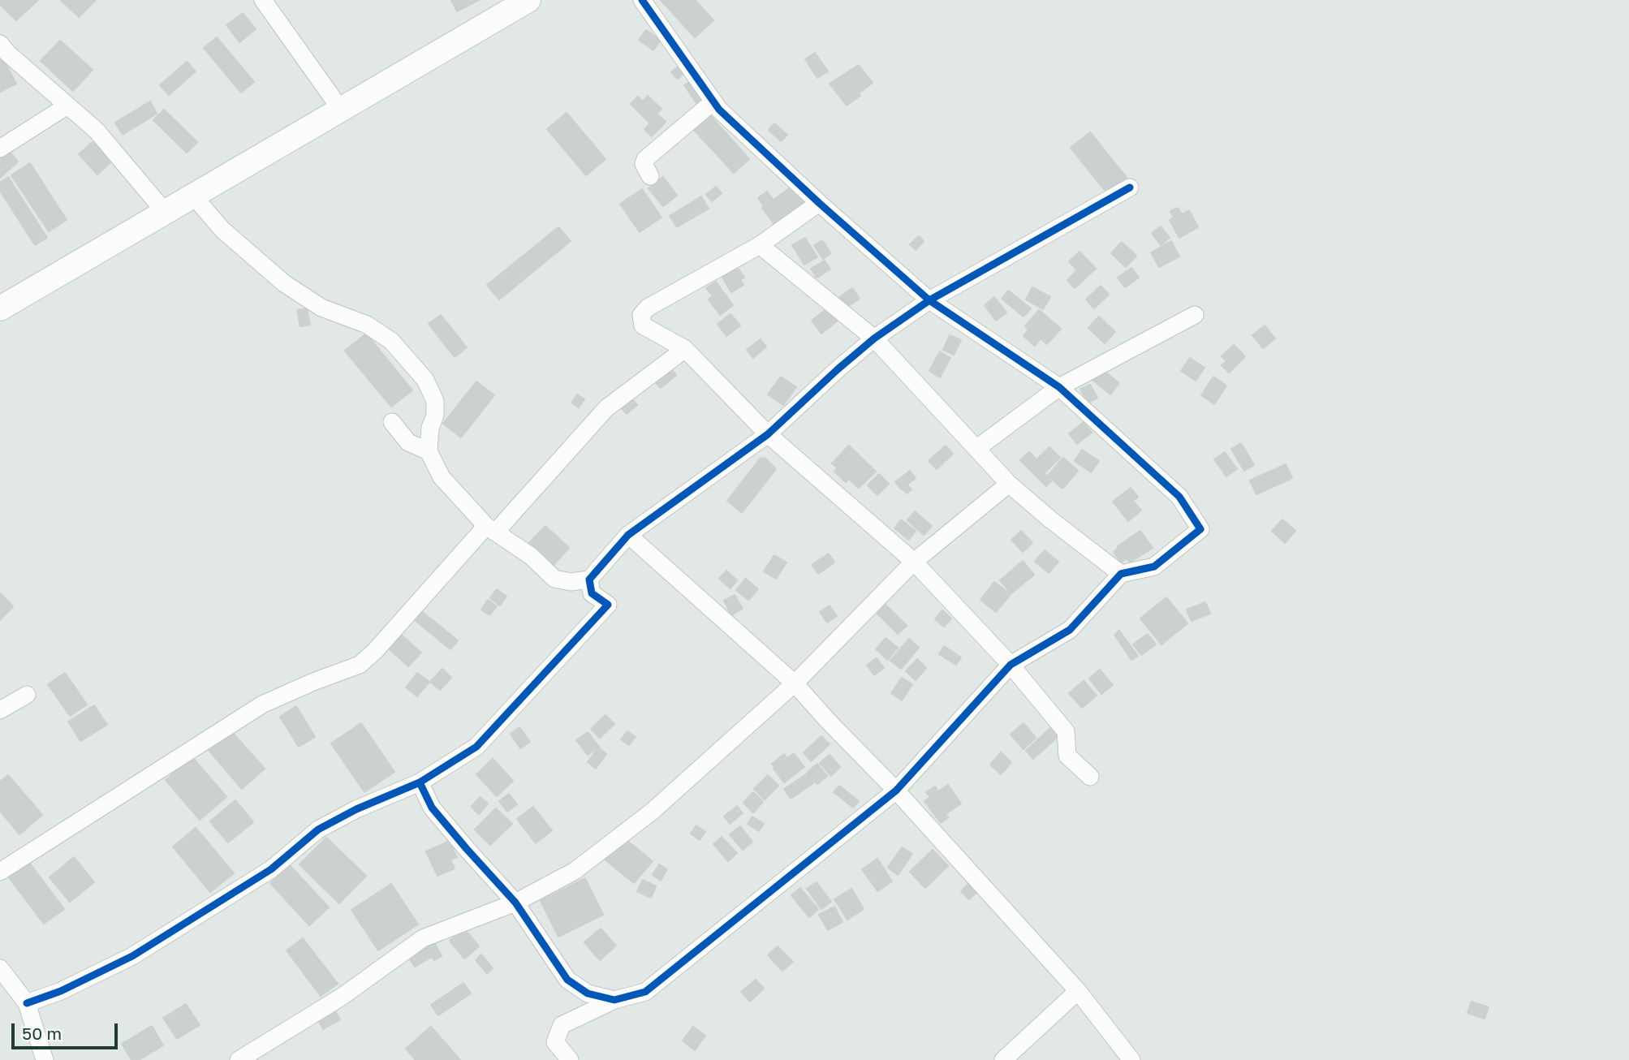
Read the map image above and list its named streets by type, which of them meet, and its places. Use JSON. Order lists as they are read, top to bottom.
{
  "scale_bar": "50 m"
}
